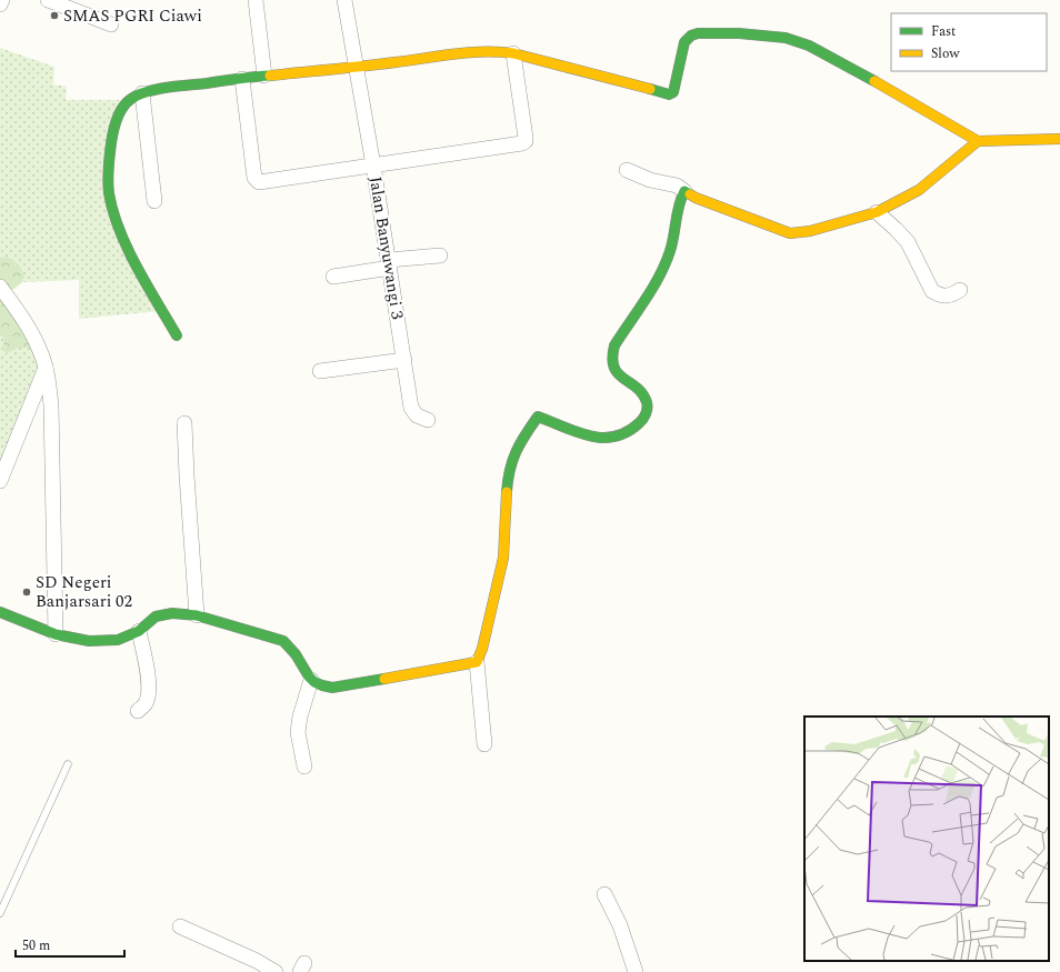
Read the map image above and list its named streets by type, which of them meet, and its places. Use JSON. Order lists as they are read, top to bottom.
{
  "streets": {
    "street": ["Jalan Banyuwangi 3"]
  },
  "places": ["SMAS PGRI Ciawi", "SD Negeri Banjarsari 02"],
  "legend": ["Fast", "Slow"],
  "scale_bar": "50 m"
}
